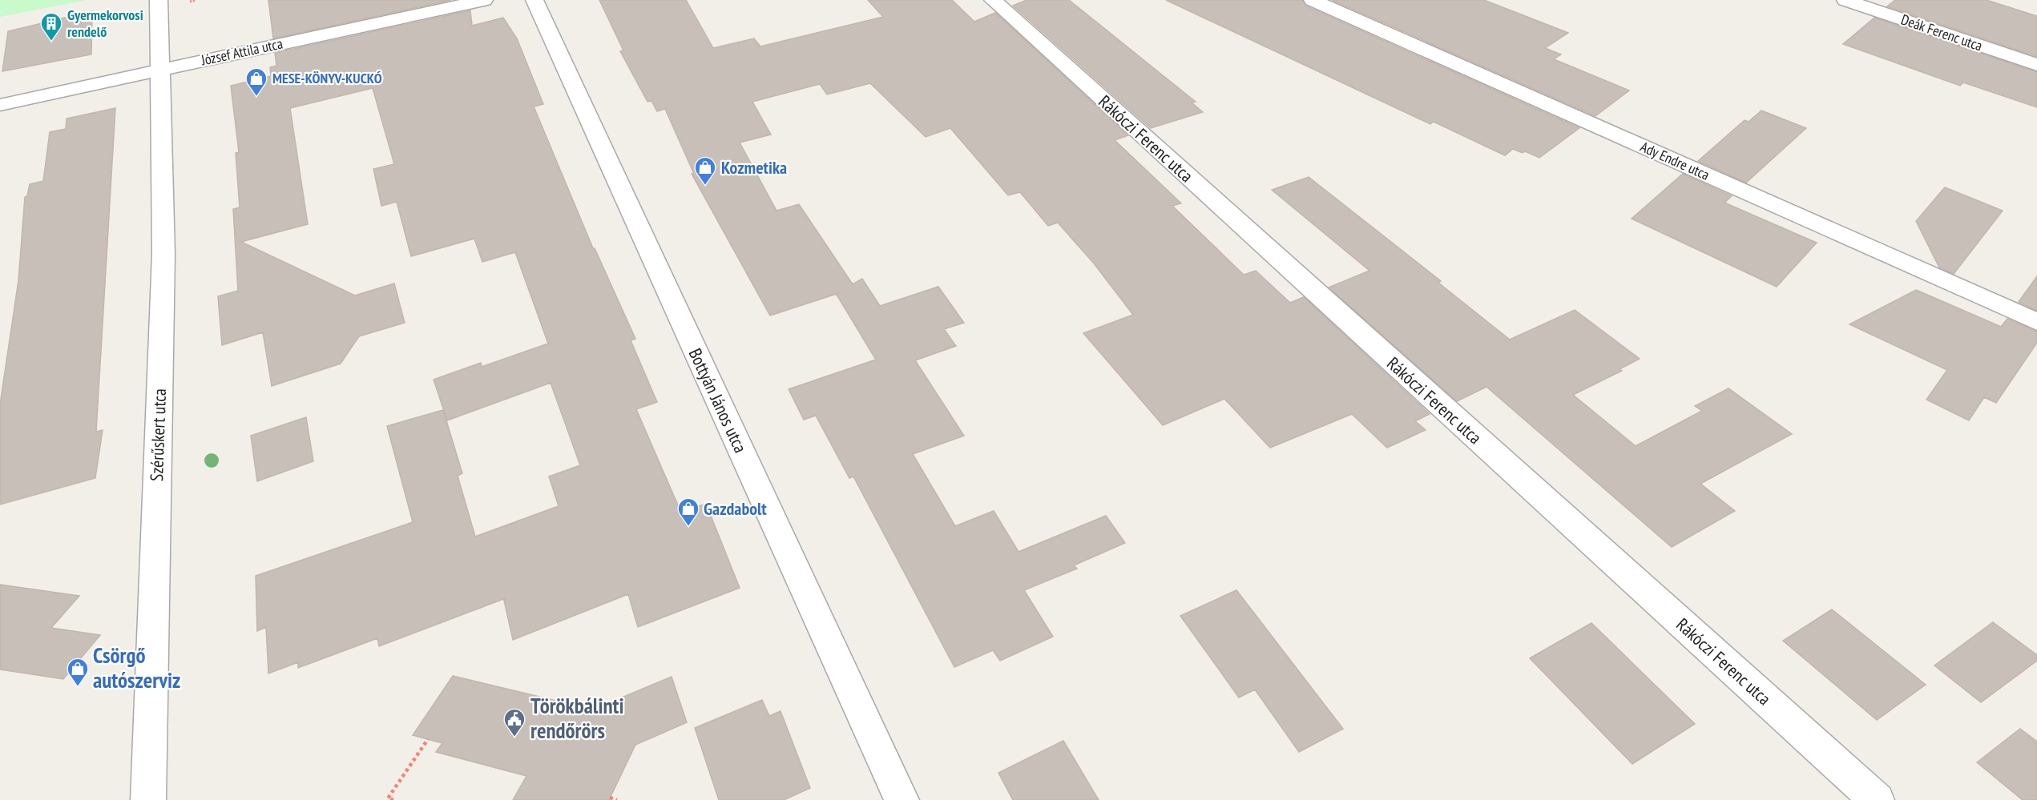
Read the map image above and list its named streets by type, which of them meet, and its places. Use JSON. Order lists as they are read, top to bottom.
{
  "streets": {
    "street": [
      "Deák Ferenc utca",
      "József Attila utca",
      "Rákóczi Ferenc utca",
      "Ady Endre utca",
      "Bottyán János utca",
      "Szérűskert utca"
    ]
  },
  "crossings": [
    ["József Attila utca", "Szérűskert utca"]
  ],
  "places": {
    "building": ["Gyermekorvosi rendelő"],
    "shop": [
      "MESE-KÖNYV-KUCKÓ",
      "Kozmetika",
      "Gazdabolt",
      "Csörgő autószerviz"
    ],
    "public building": ["Törökbálinti rendőrörs"]
  }
}
